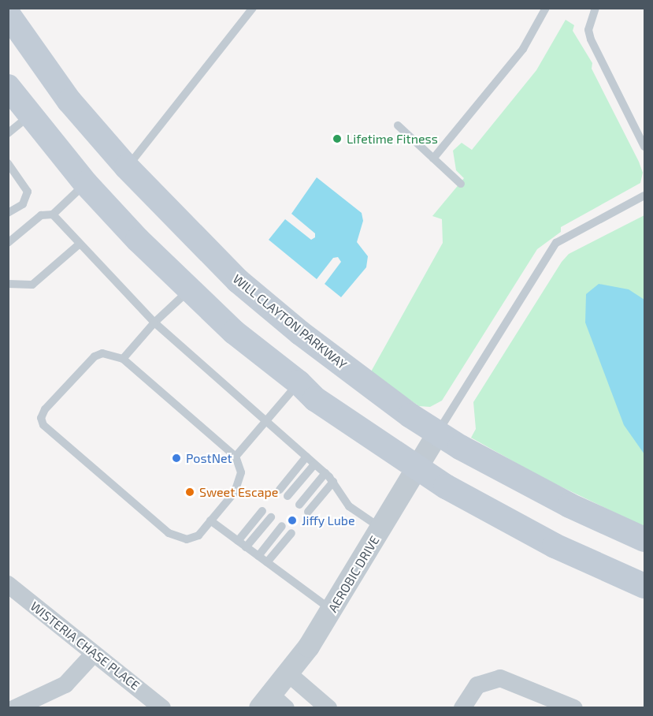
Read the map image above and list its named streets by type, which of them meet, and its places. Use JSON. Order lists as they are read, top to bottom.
{
  "streets": {
    "main road": ["WILL CLAYTON PARKWAY"],
    "street": ["AEROBIC DRIVE", "WISTERIA CHASE PLACE"]
  },
  "crossings": [
    ["WILL CLAYTON PARKWAY", "AEROBIC DRIVE"]
  ],
  "places": [
    "Lifetime Fitness",
    "PostNet",
    "Sweet Escape",
    "Jiffy Lube"
  ]
}
